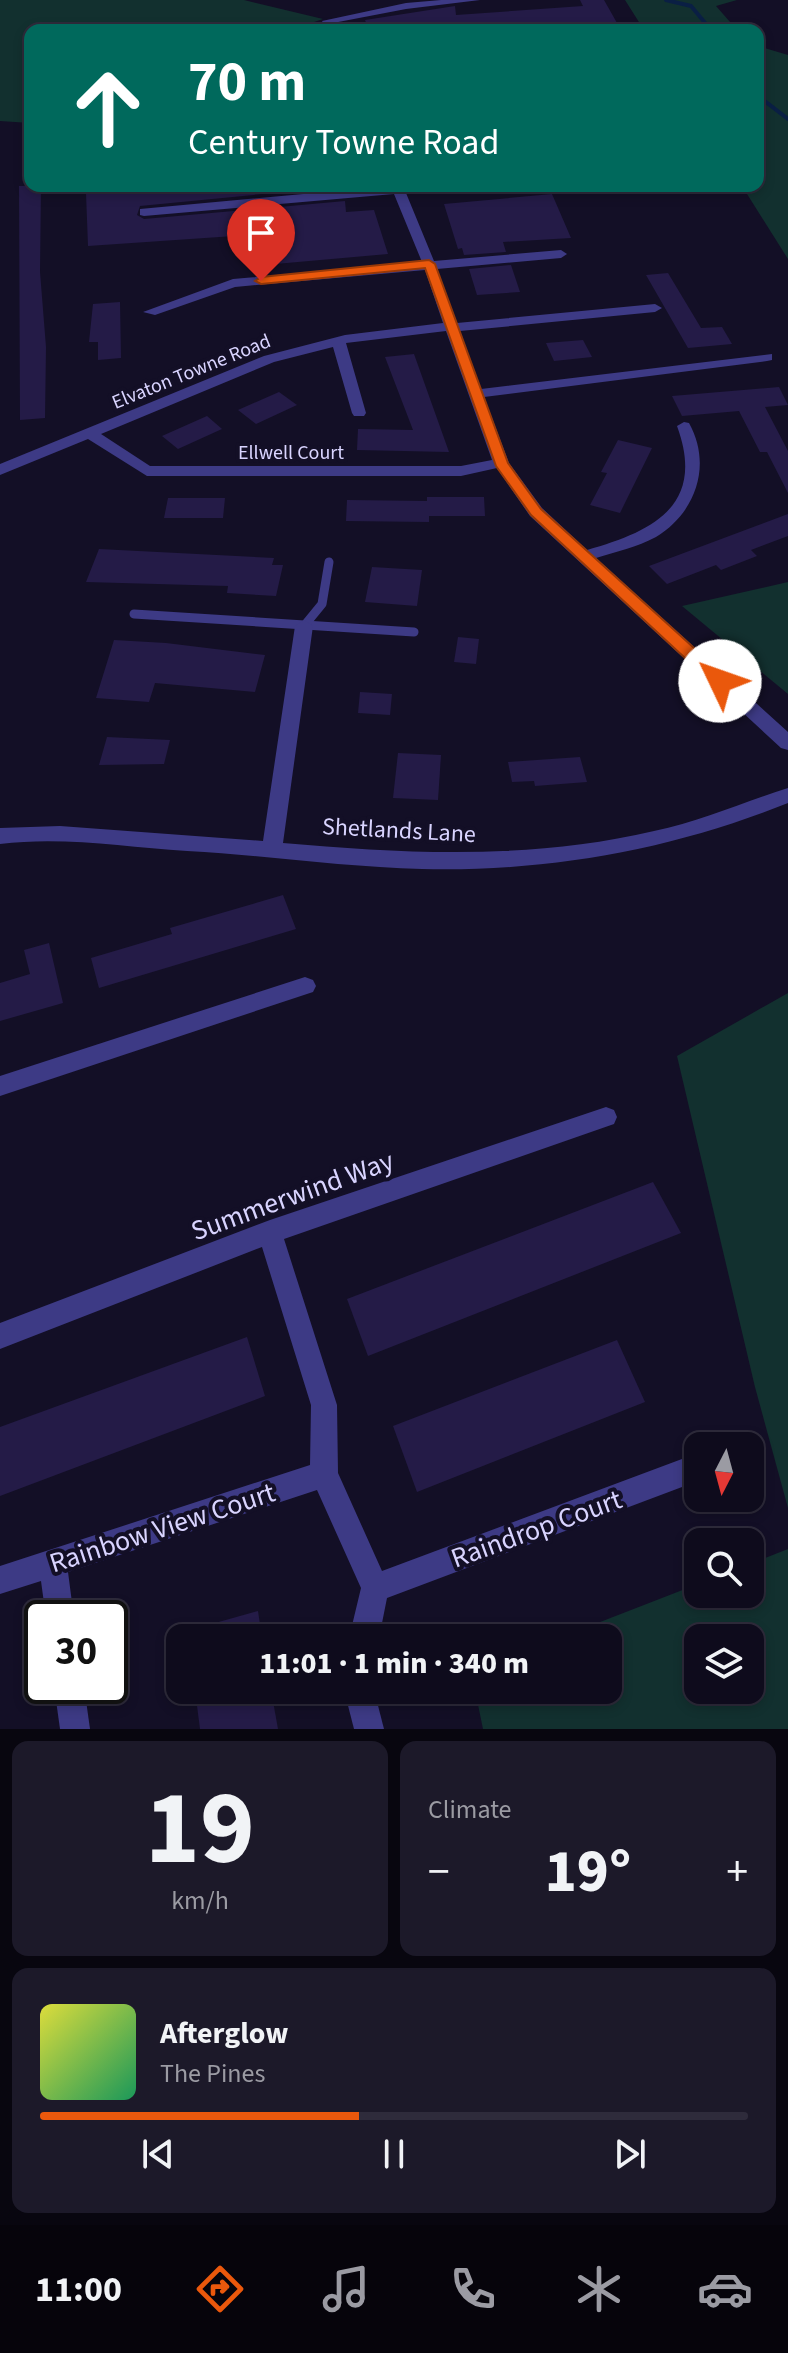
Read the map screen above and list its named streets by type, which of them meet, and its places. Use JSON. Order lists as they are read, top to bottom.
{
  "streets": {
    "street": [
      "Elvaton Towne Road",
      "Ellwell Court",
      "Shetlands Lane",
      "Summerwind Way",
      "Rainbow View Court",
      "Raindrop Court"
    ]
  },
  "crossings": [
    ["Elvaton Towne Road", "Ellwell Court"]
  ],
  "north": "bottom",
  "page": {
    "turn": ["70 m", "Century Towne Road"],
    "limit": "30",
    "trip": "11:01 · 1 min · 340 m",
    "tile": [
      ["19", "km/h"],
      "Climate"
    ],
    "heat": ["−", "19°", "+"],
    "song": ["Afterglow", "The Pines"],
    "tabs": "11:00"
  }
}
